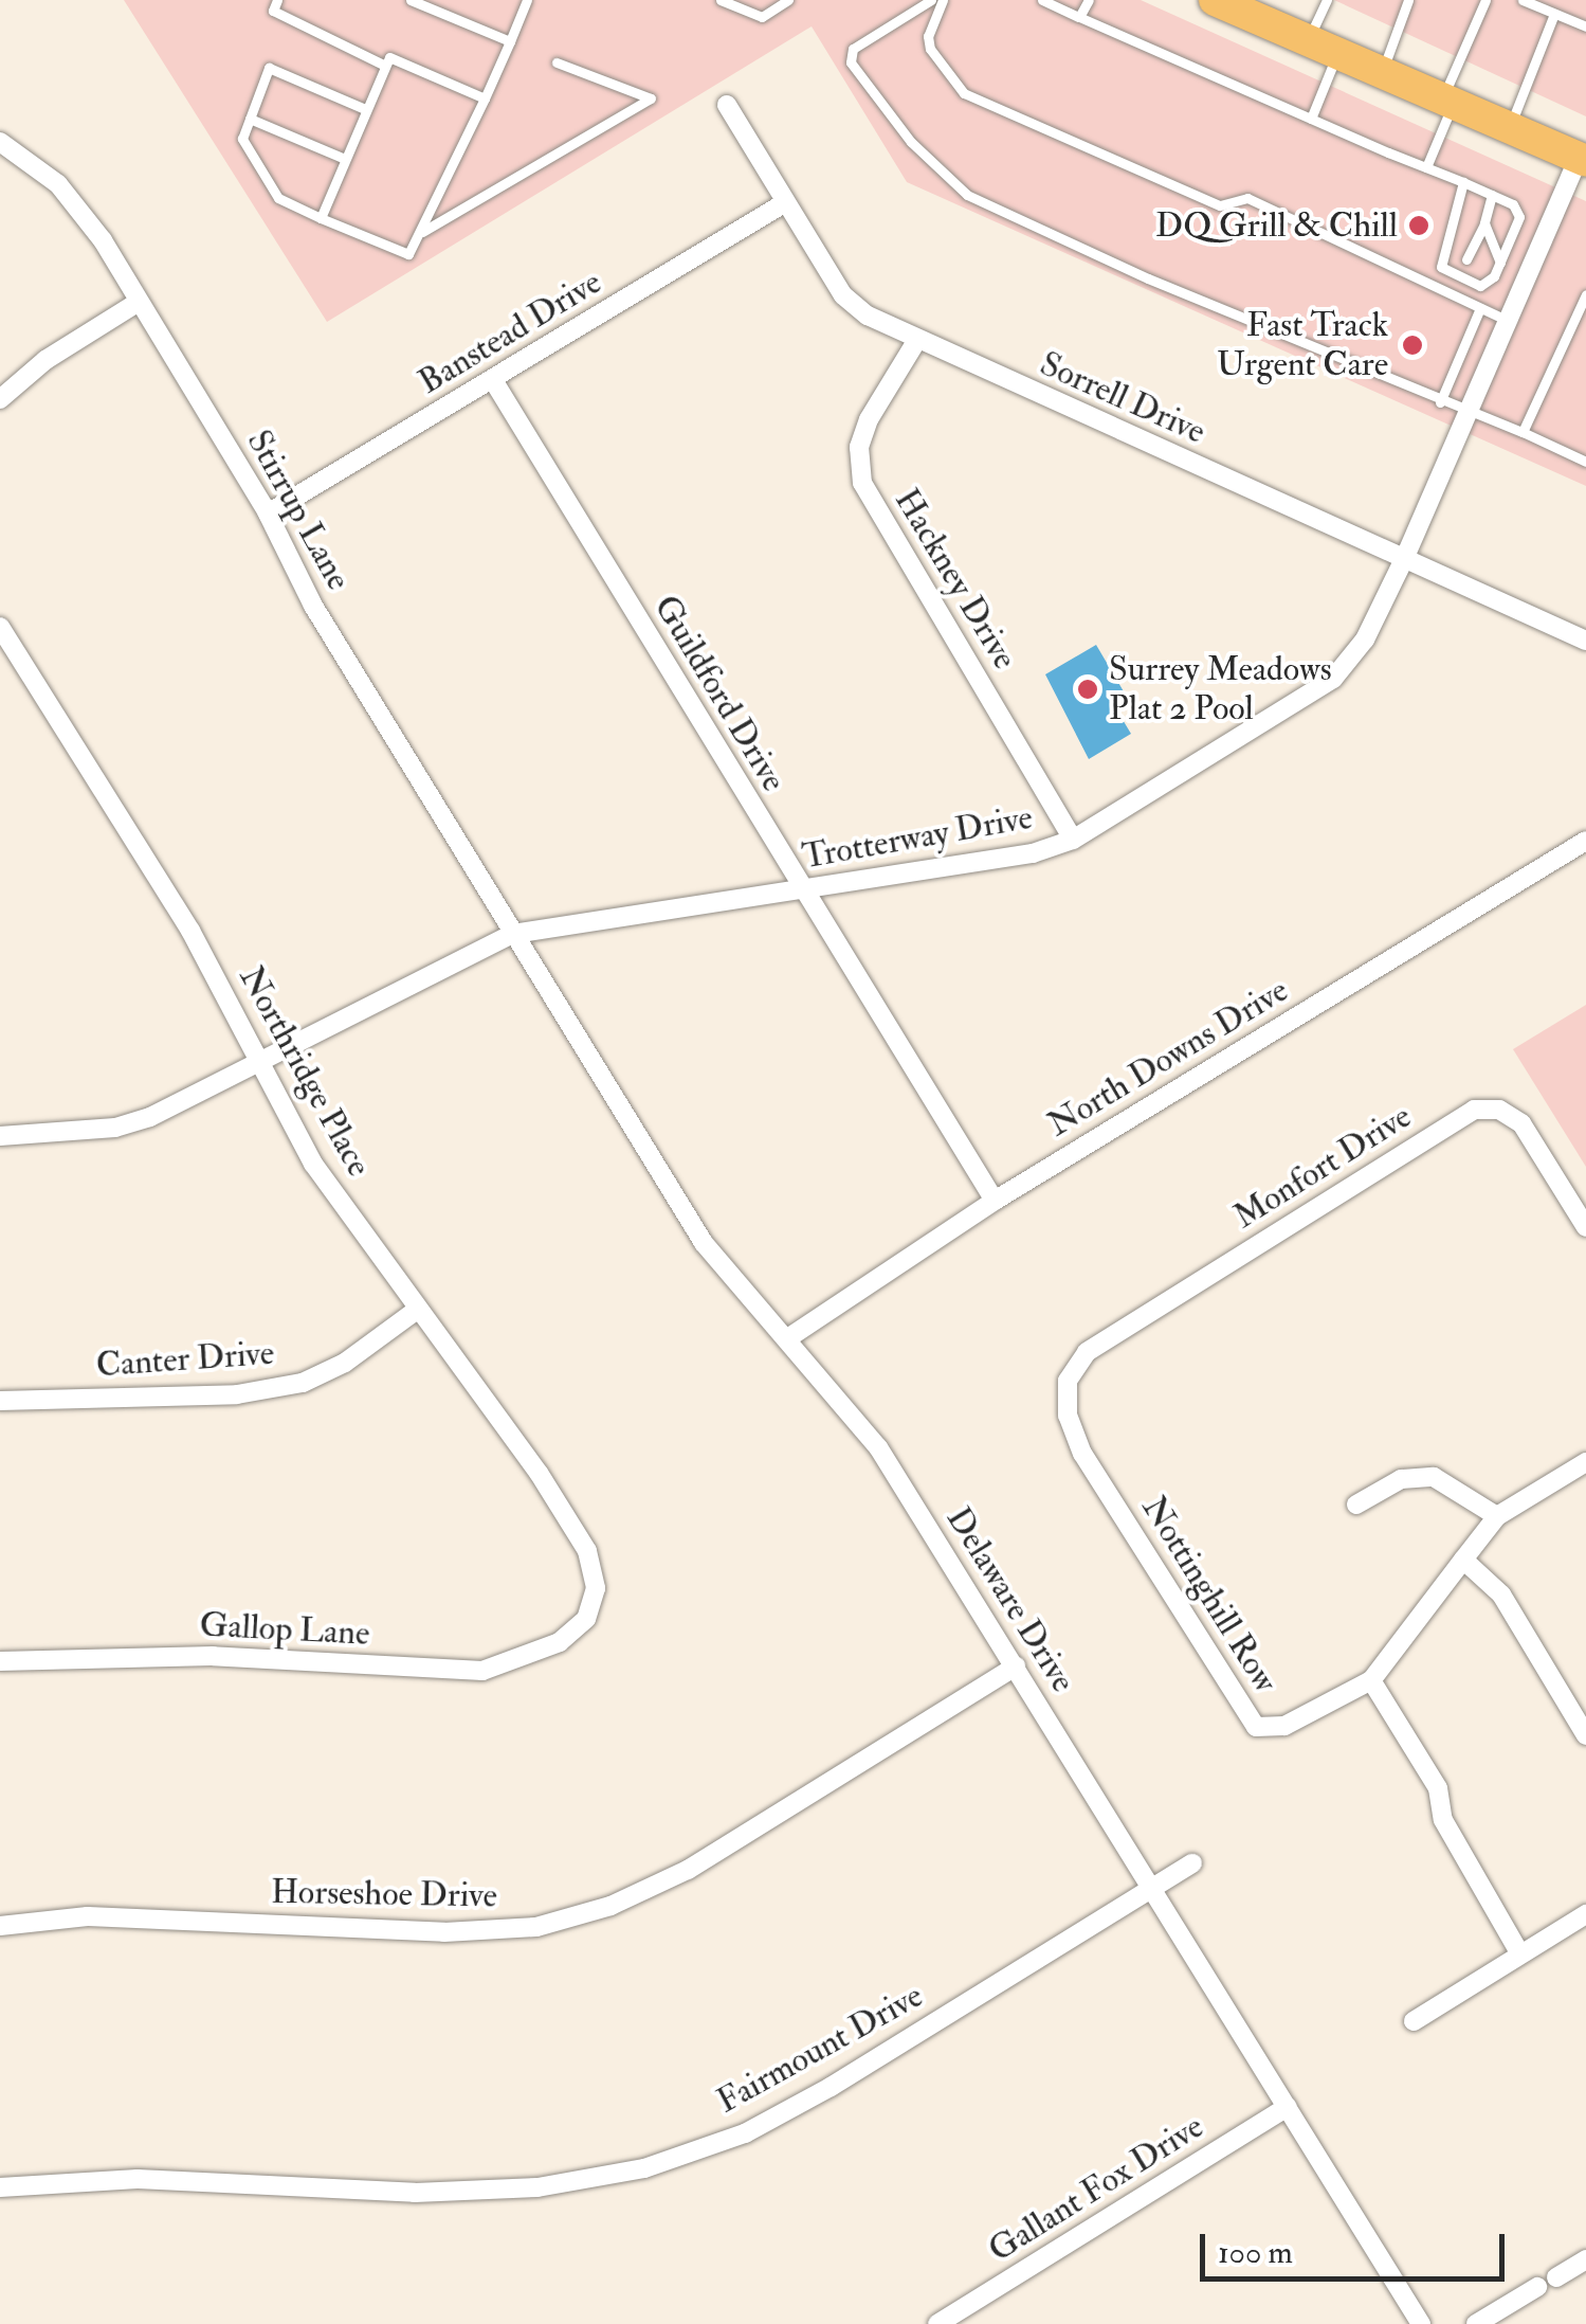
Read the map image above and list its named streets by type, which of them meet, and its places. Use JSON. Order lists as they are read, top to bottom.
{
  "streets": {
    "street": [
      "Banstead Drive",
      "Sorrell Drive",
      "Stirrup Lane",
      "Hackney Drive",
      "Guildford Drive",
      "Trotterway Drive",
      "North Downs Drive",
      "Northridge Place",
      "Monfort Drive",
      "Canter Drive",
      "Nottinghill Row",
      "Delaware Drive",
      "Gallop Lane",
      "Horseshoe Drive",
      "Fairmount Drive",
      "Gallant Fox Drive"
    ]
  },
  "crossings": [
    ["Banstead Drive", "Sorrell Drive"],
    ["Banstead Drive", "Stirrup Lane"],
    ["Banstead Drive", "Guildford Drive"],
    ["Sorrell Drive", "Hackney Drive"],
    ["Sorrell Drive", "Trotterway Drive"],
    ["Stirrup Lane", "Trotterway Drive"],
    ["Stirrup Lane", "Delaware Drive"],
    ["Hackney Drive", "Trotterway Drive"],
    ["Guildford Drive", "Trotterway Drive"],
    ["Guildford Drive", "North Downs Drive"],
    ["Trotterway Drive", "Northridge Place"],
    ["Trotterway Drive", "Delaware Drive"],
    ["North Downs Drive", "Delaware Drive"],
    ["Northridge Place", "Canter Drive"],
    ["Northridge Place", "Gallop Lane"],
    ["Monfort Drive", "Nottinghill Row"],
    ["Delaware Drive", "Horseshoe Drive"],
    ["Delaware Drive", "Fairmount Drive"],
    ["Delaware Drive", "Gallant Fox Drive"]
  ],
  "places": ["DQ Grill & Chill", "Fast Track Urgent Care", "Surrey Meadows Plat 2 Pool"],
  "scale_bar": "100 m"
}
